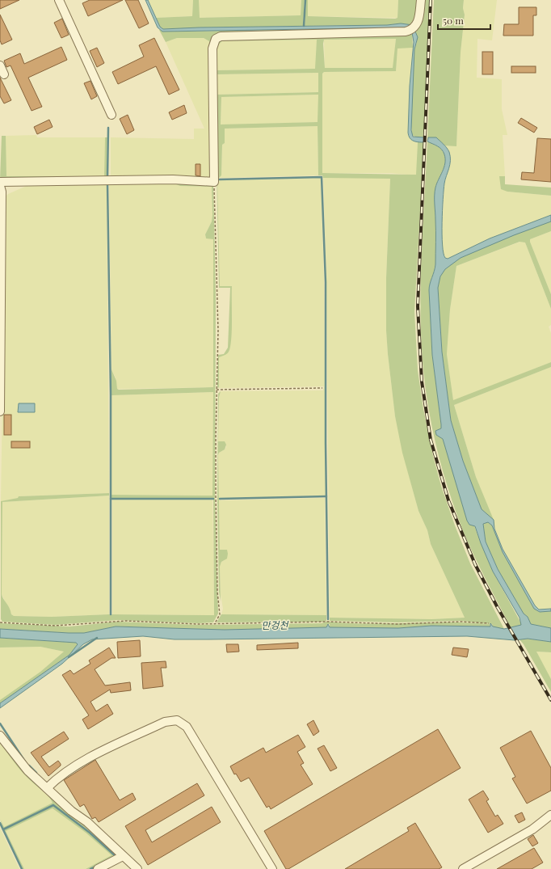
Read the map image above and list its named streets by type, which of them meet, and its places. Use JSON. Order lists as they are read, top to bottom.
{
  "water": ["만겅천"],
  "scale_bar": "50 m"
}
